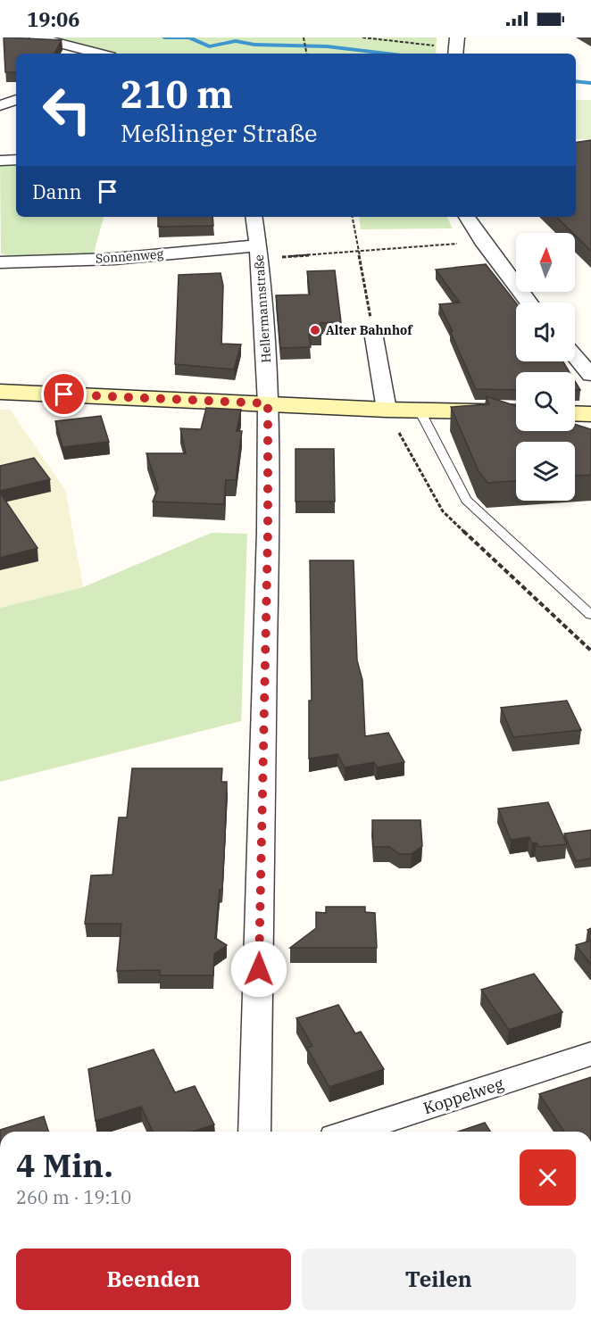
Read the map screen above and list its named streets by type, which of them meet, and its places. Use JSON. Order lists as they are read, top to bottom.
{
  "streets": {
    "street": ["Sonnenweg", "Hellermannstraße", "Koppelweg"]
  },
  "crossings": [
    ["Sonnenweg", "Hellermannstraße"]
  ],
  "places": ["Alter Bahnhof"],
  "north": "top",
  "page": {
    "status": "19:06",
    "turn": ["210 m", "Meßlinger Straße"],
    "then": "Dann",
    "heading": ["4 Min.", "260 m · 19:10"],
    "buttons": ["Beenden", "Teilen"]
  }
}
